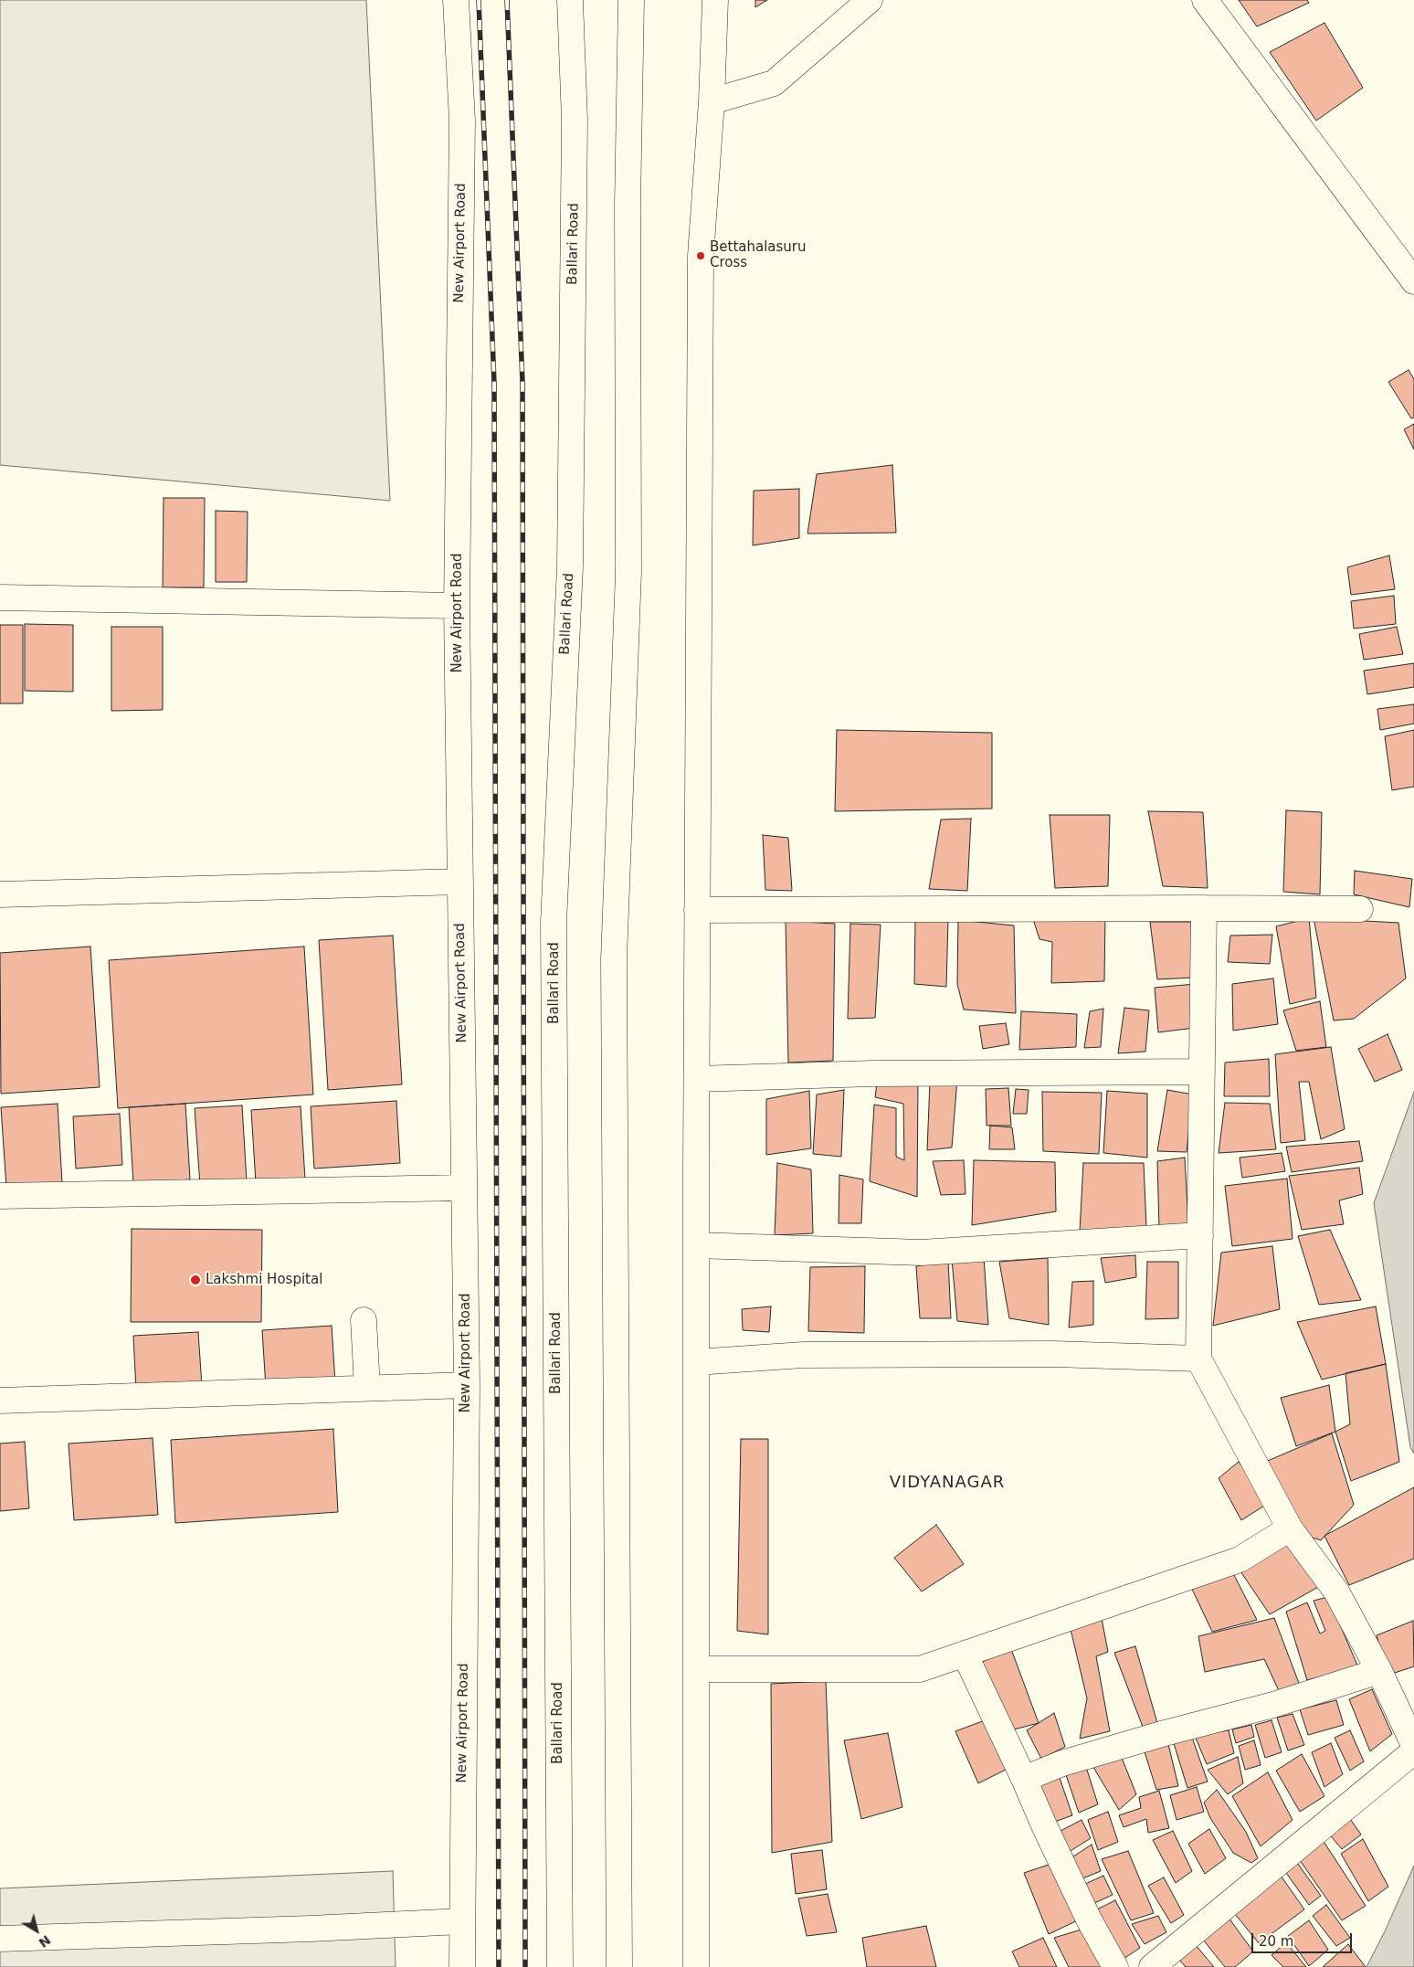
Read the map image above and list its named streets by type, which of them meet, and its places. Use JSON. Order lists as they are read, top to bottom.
{
  "streets": {
    "main road": ["New Airport Road", "Ballari Road"]
  },
  "districts": ["VIDYANAGAR"],
  "places": ["Bettahalasuru Cross", "Lakshmi Hospital"],
  "scale_bar": "20 m",
  "north": "bottom right"
}
